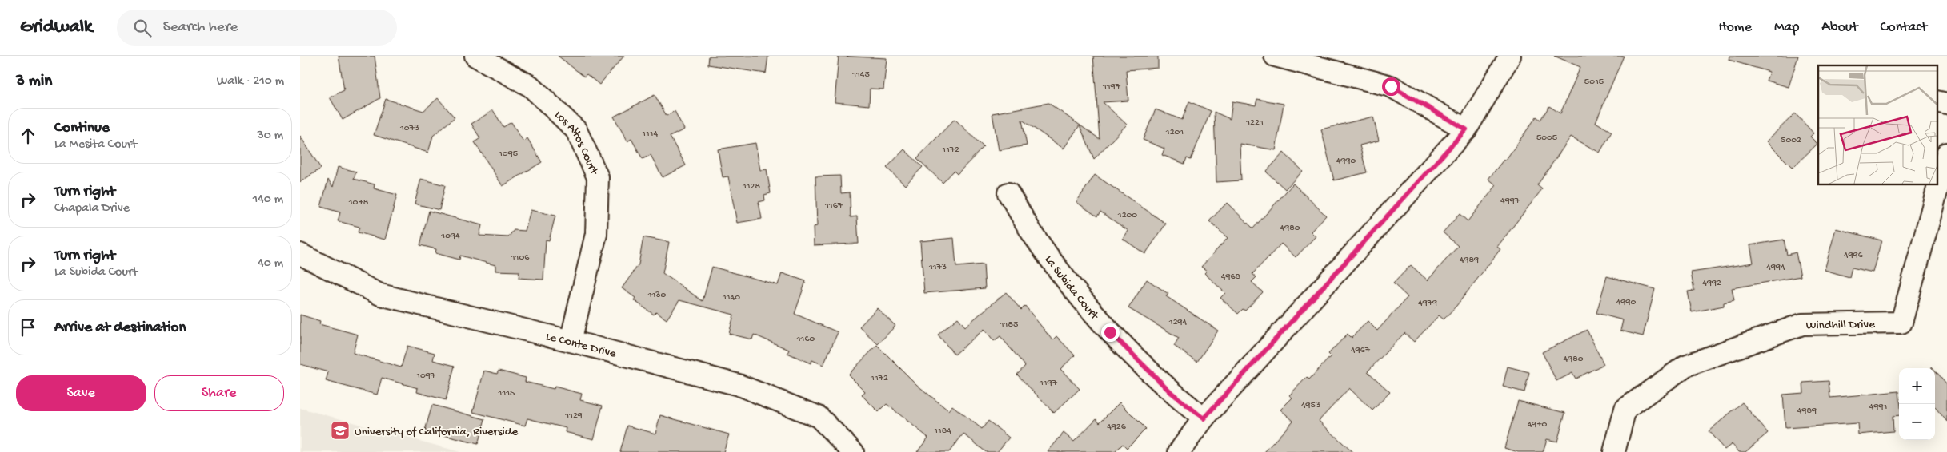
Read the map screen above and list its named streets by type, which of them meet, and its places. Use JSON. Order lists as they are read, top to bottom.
{
  "streets": {
    "street": [
      "Los Altos Court",
      "La Subida Court",
      "Windhill Drive",
      "Le Conte Drive"
    ]
  },
  "crossings": [
    ["Los Altos Court", "Le Conte Drive"]
  ],
  "places": {
    "school or university": ["University of California, Riverside"]
  },
  "house_numbers": [
    "1145",
    "5015",
    "1197",
    "1221",
    "1073",
    "1201",
    "1114",
    "5005",
    "5002",
    "1172",
    "1095",
    "4990",
    "1128",
    "4997",
    "1078",
    "1167",
    "1200",
    "4980",
    "1094",
    "4996",
    "1106",
    "4989",
    "1173",
    "4994",
    "4968",
    "4992",
    "1130",
    "1140",
    "4990",
    "4979",
    "1294",
    "1185",
    "1160",
    "4967",
    "4980",
    "1097",
    "1172",
    "1197",
    "1115",
    "4953",
    "4991",
    "4989",
    "1129",
    "4970",
    "4926",
    "1184"
  ],
  "page": {
    "header": "Gridwalk",
    "search": "Search here",
    "nav": [
      "Home",
      "Map",
      "About",
      "Contact"
    ],
    "heading": ["3 min", "Walk · 210 m"],
    "list": [
      ["Continue", "La Mesita Court", "30 m"],
      ["Turn right", "Chapala Drive", "140 m"],
      ["Turn right", "La Subida Court", "40 m"],
      "Arrive at destination"
    ],
    "buttons": ["Save", "Share"],
    "map_buttons": ["+", "−"]
  }
}
